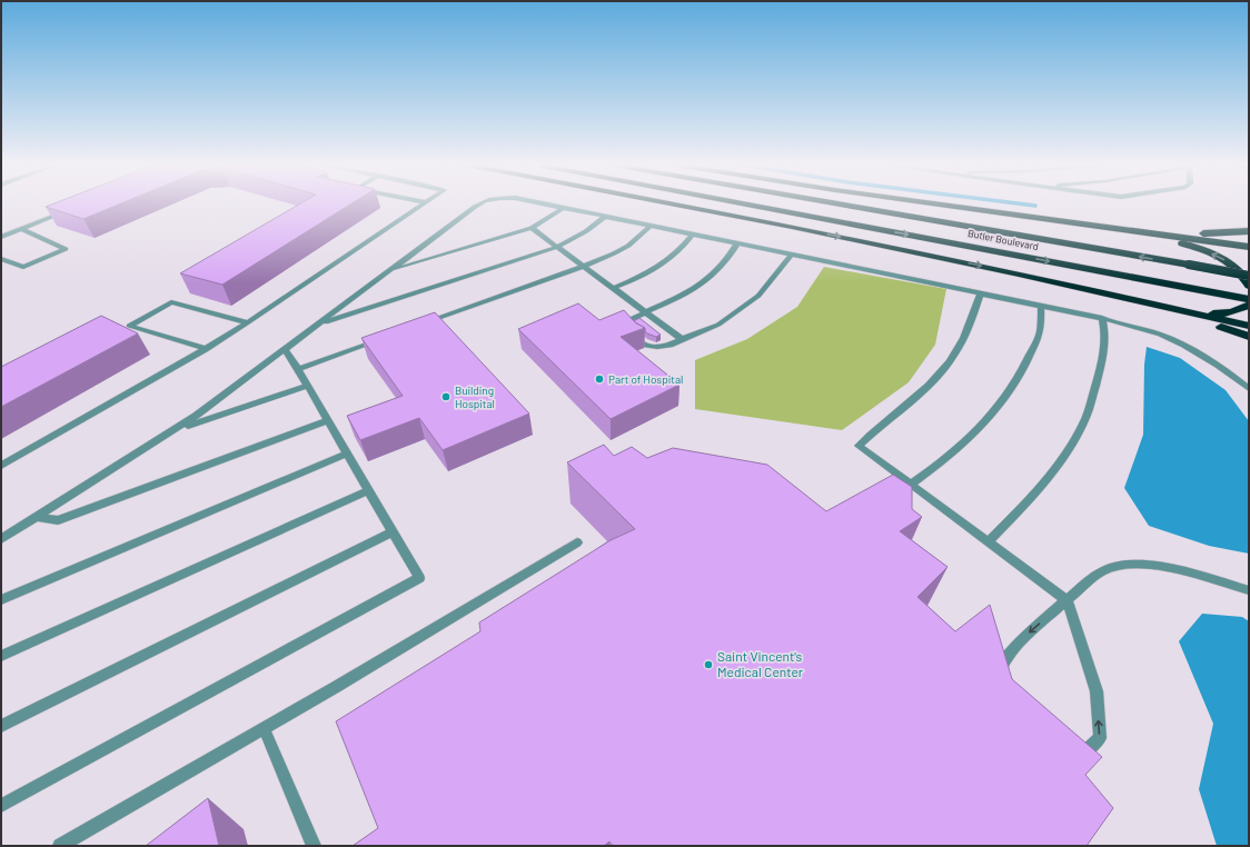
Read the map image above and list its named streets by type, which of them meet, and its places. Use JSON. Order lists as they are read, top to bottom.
{
  "streets": {
    "highway": ["Butler Boulevard"]
  },
  "places": ["Part of Hospital", "Building Hospital", "Saint Vincent's Medical Center"]
}
